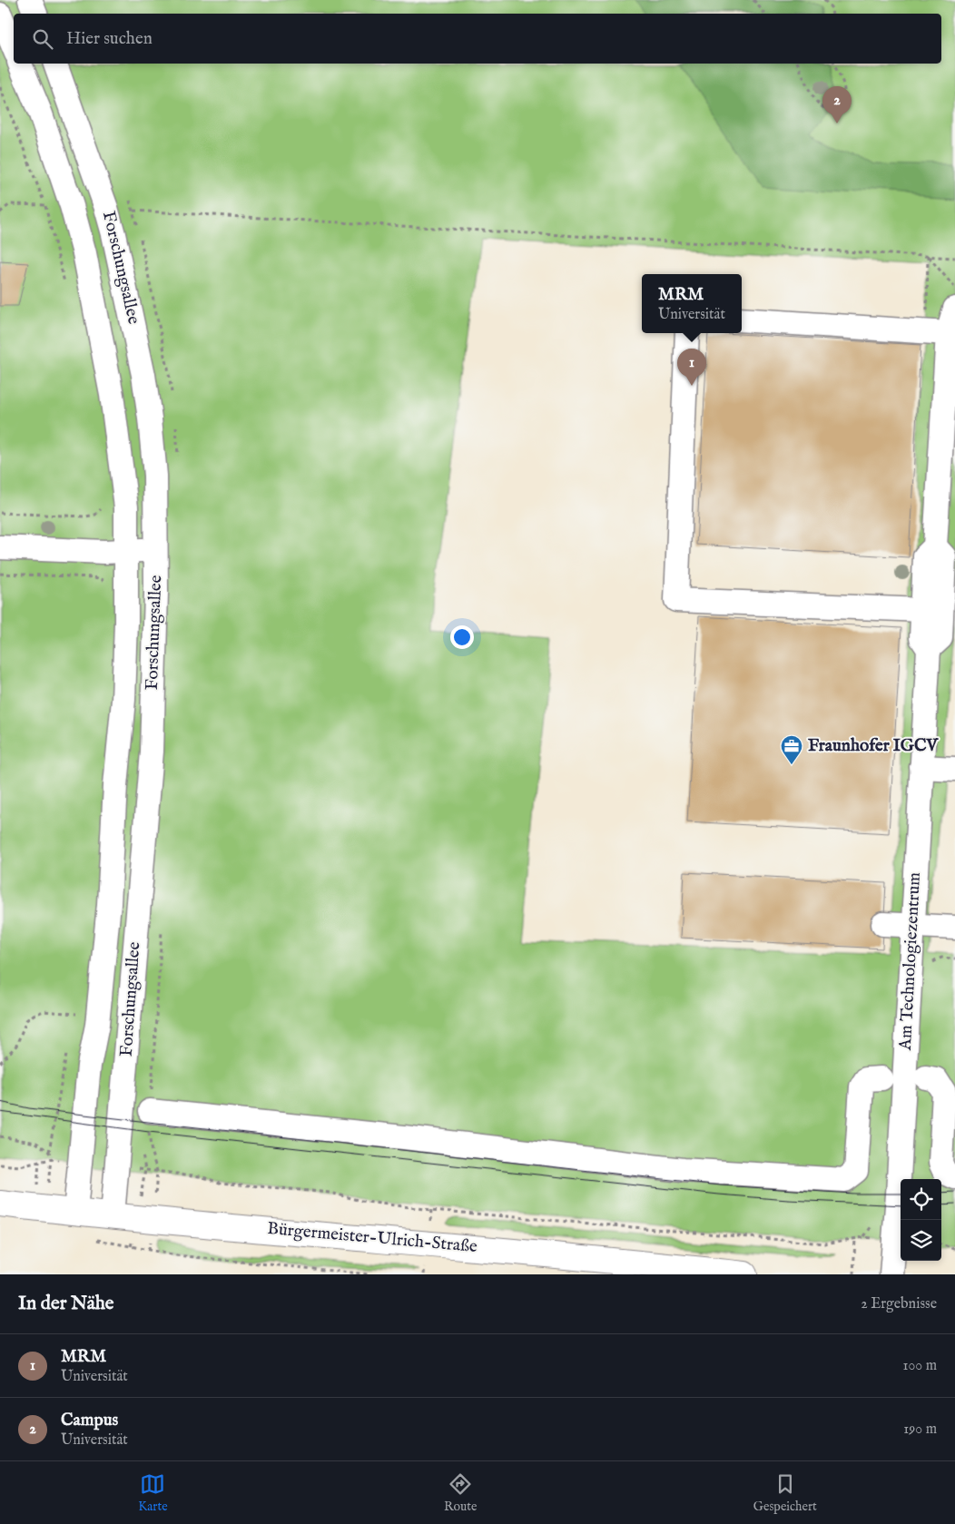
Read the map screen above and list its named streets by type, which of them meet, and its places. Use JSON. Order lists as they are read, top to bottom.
{
  "streets": {
    "main road": ["Bürgermeister-Ulrich-Straße"],
    "street": ["Forschungsallee", "Am Technologiezentrum"]
  },
  "crossings": [
    ["Forschungsallee", "Bürgermeister-Ulrich-Straße"]
  ],
  "places": {
    "office": ["Fraunhofer IGCV"]
  },
  "page": {
    "search": "Hier suchen",
    "pins": ["2", "1"],
    "popup": ["MRM", "Universität"],
    "heading": ["In der Nähe", "2 Ergebnisse"],
    "list": [
      {
        "mark": "1",
        "name": "MRM",
        "note": "Universität",
        "value": "100 m"
      },
      {
        "mark": "2",
        "name": "Campus",
        "note": "Universität",
        "value": "190 m"
      }
    ],
    "nav": ["Karte", "Route", "Gespeichert"]
  }
}
